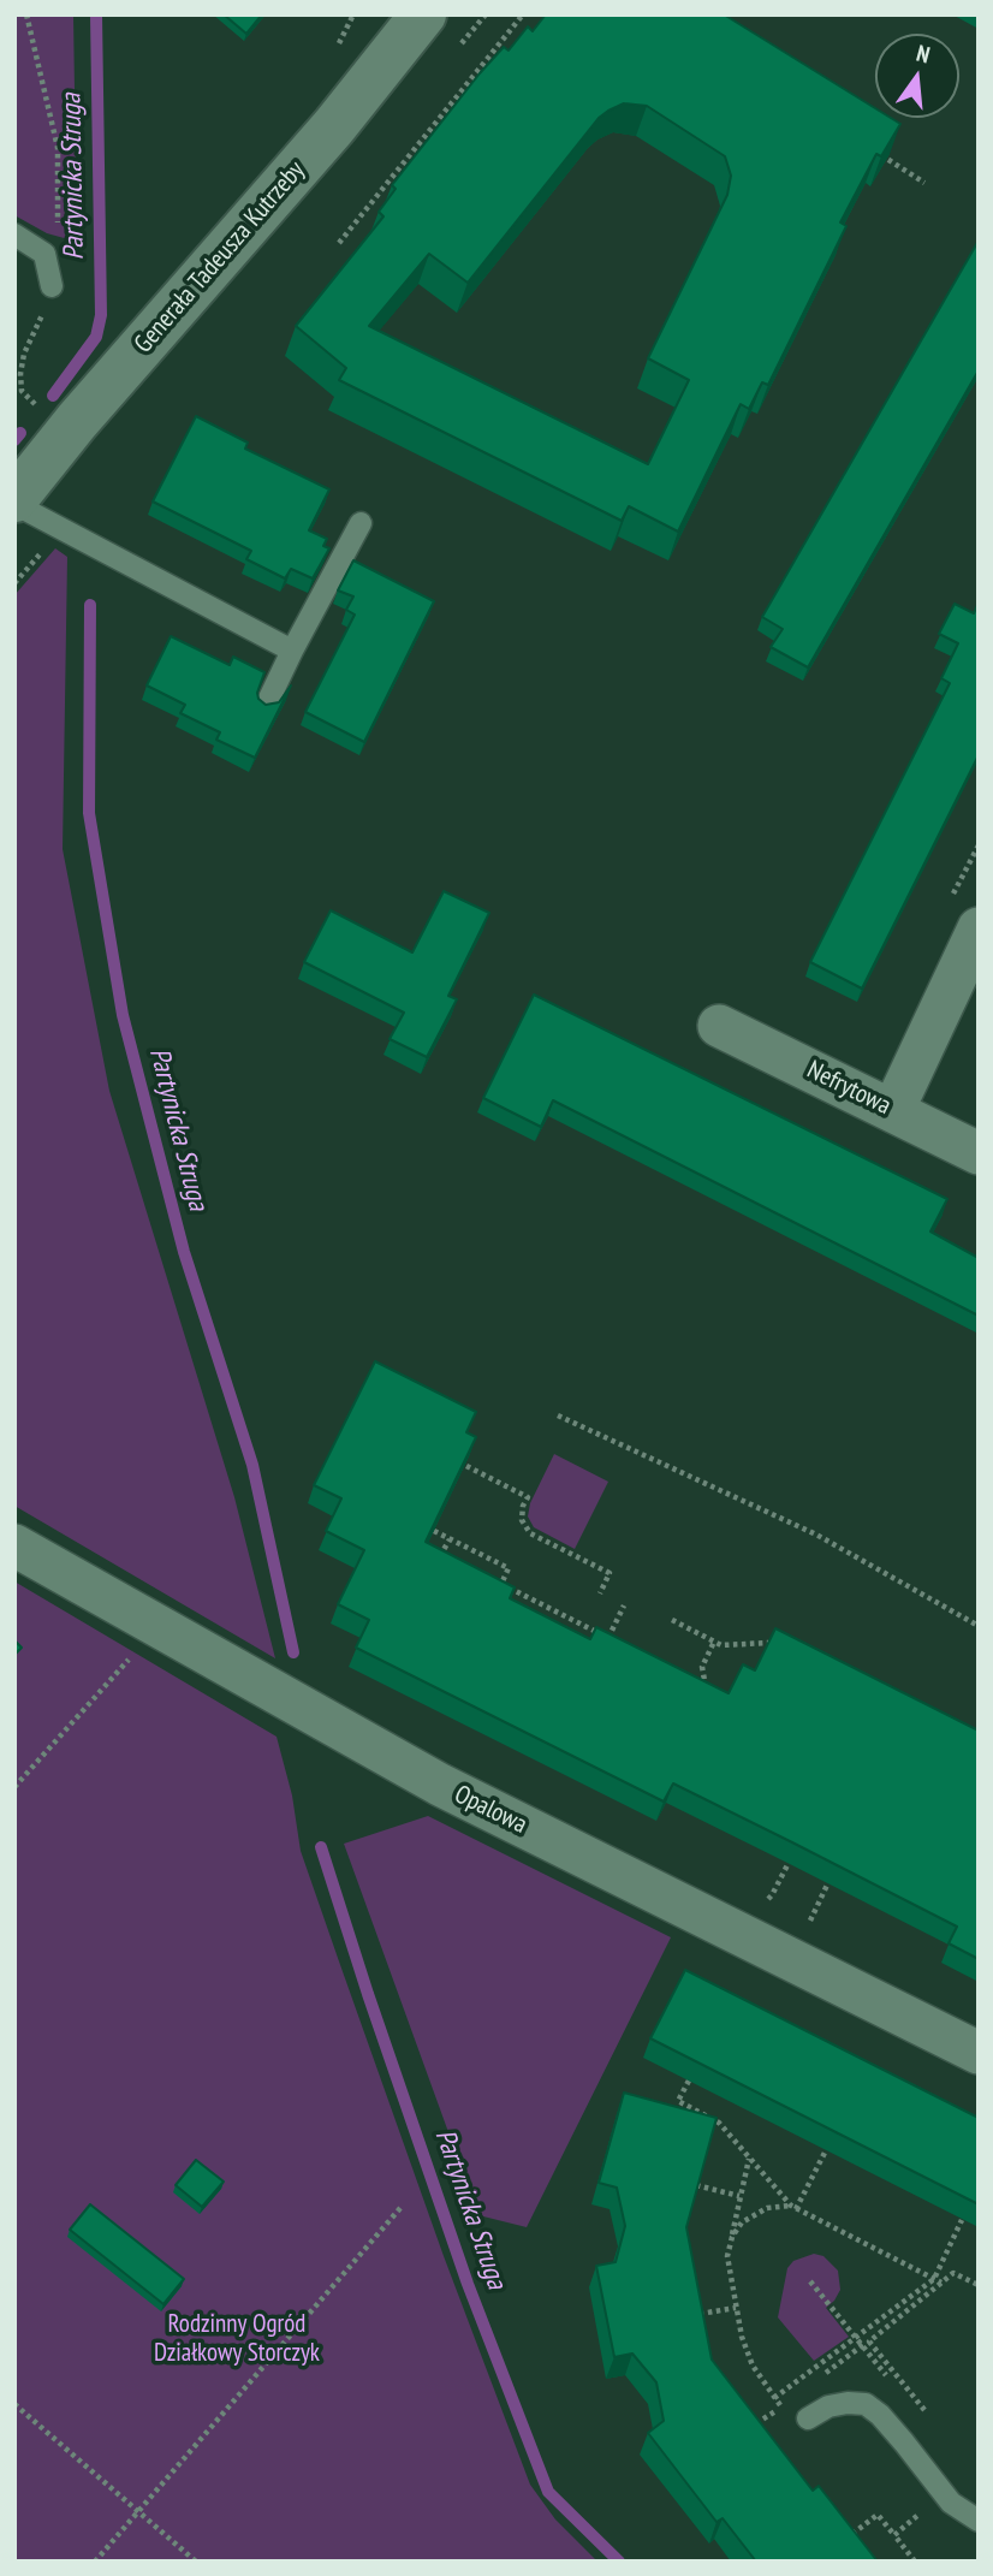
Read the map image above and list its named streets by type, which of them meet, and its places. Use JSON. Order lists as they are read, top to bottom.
{
  "streets": {
    "street": ["Generała Tadeusza Kutrzeby", "Nefrytowa", "Opalowa"]
  },
  "water": ["Partynicka Struga"],
  "parks": ["Rodzinny Ogród Działkowy Storczyk"],
  "north": "top"
}
